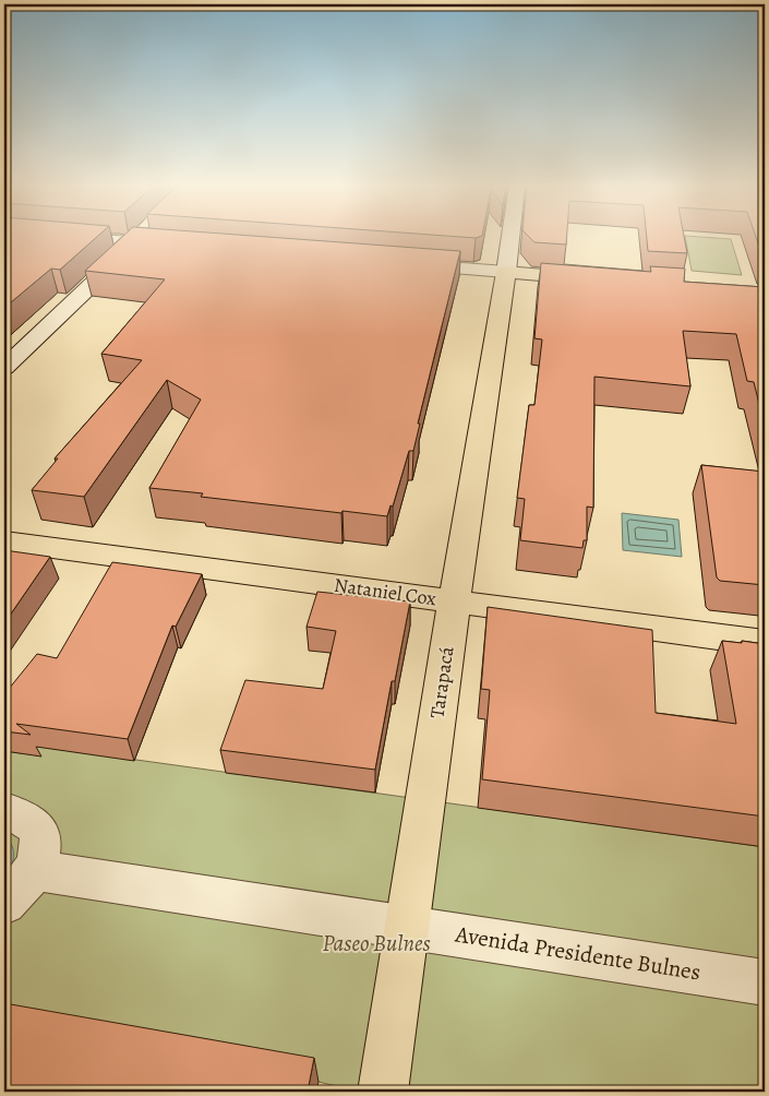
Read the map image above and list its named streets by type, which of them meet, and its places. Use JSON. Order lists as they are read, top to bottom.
{
  "streets": {
    "main road": ["Nataniel Cox", "Tarapacá"],
    "street": ["Avenida Presidente Bulnes"]
  },
  "crossings": [
    ["Nataniel Cox", "Tarapacá"],
    ["Tarapacá", "Avenida Presidente Bulnes"]
  ],
  "parks": ["Paseo Bulnes"]
}
